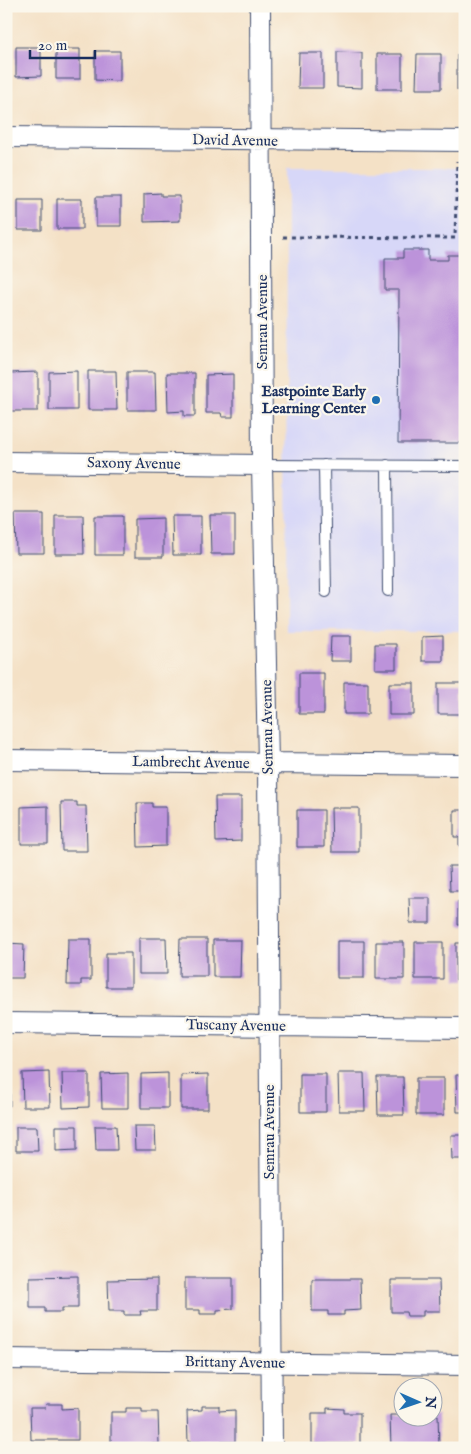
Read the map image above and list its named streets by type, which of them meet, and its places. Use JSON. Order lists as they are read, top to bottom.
{
  "streets": {
    "street": [
      "David Avenue",
      "Semrau Avenue",
      "Saxony Avenue",
      "Lambrecht Avenue",
      "Tuscany Avenue",
      "Brittany Avenue"
    ]
  },
  "crossings": [
    ["David Avenue", "Semrau Avenue"],
    ["Semrau Avenue", "Saxony Avenue"],
    ["Semrau Avenue", "Lambrecht Avenue"],
    ["Semrau Avenue", "Tuscany Avenue"],
    ["Semrau Avenue", "Brittany Avenue"]
  ],
  "places": ["Eastpointe Early Learning Center"],
  "scale_bar": "20 m",
  "north": "right"
}
